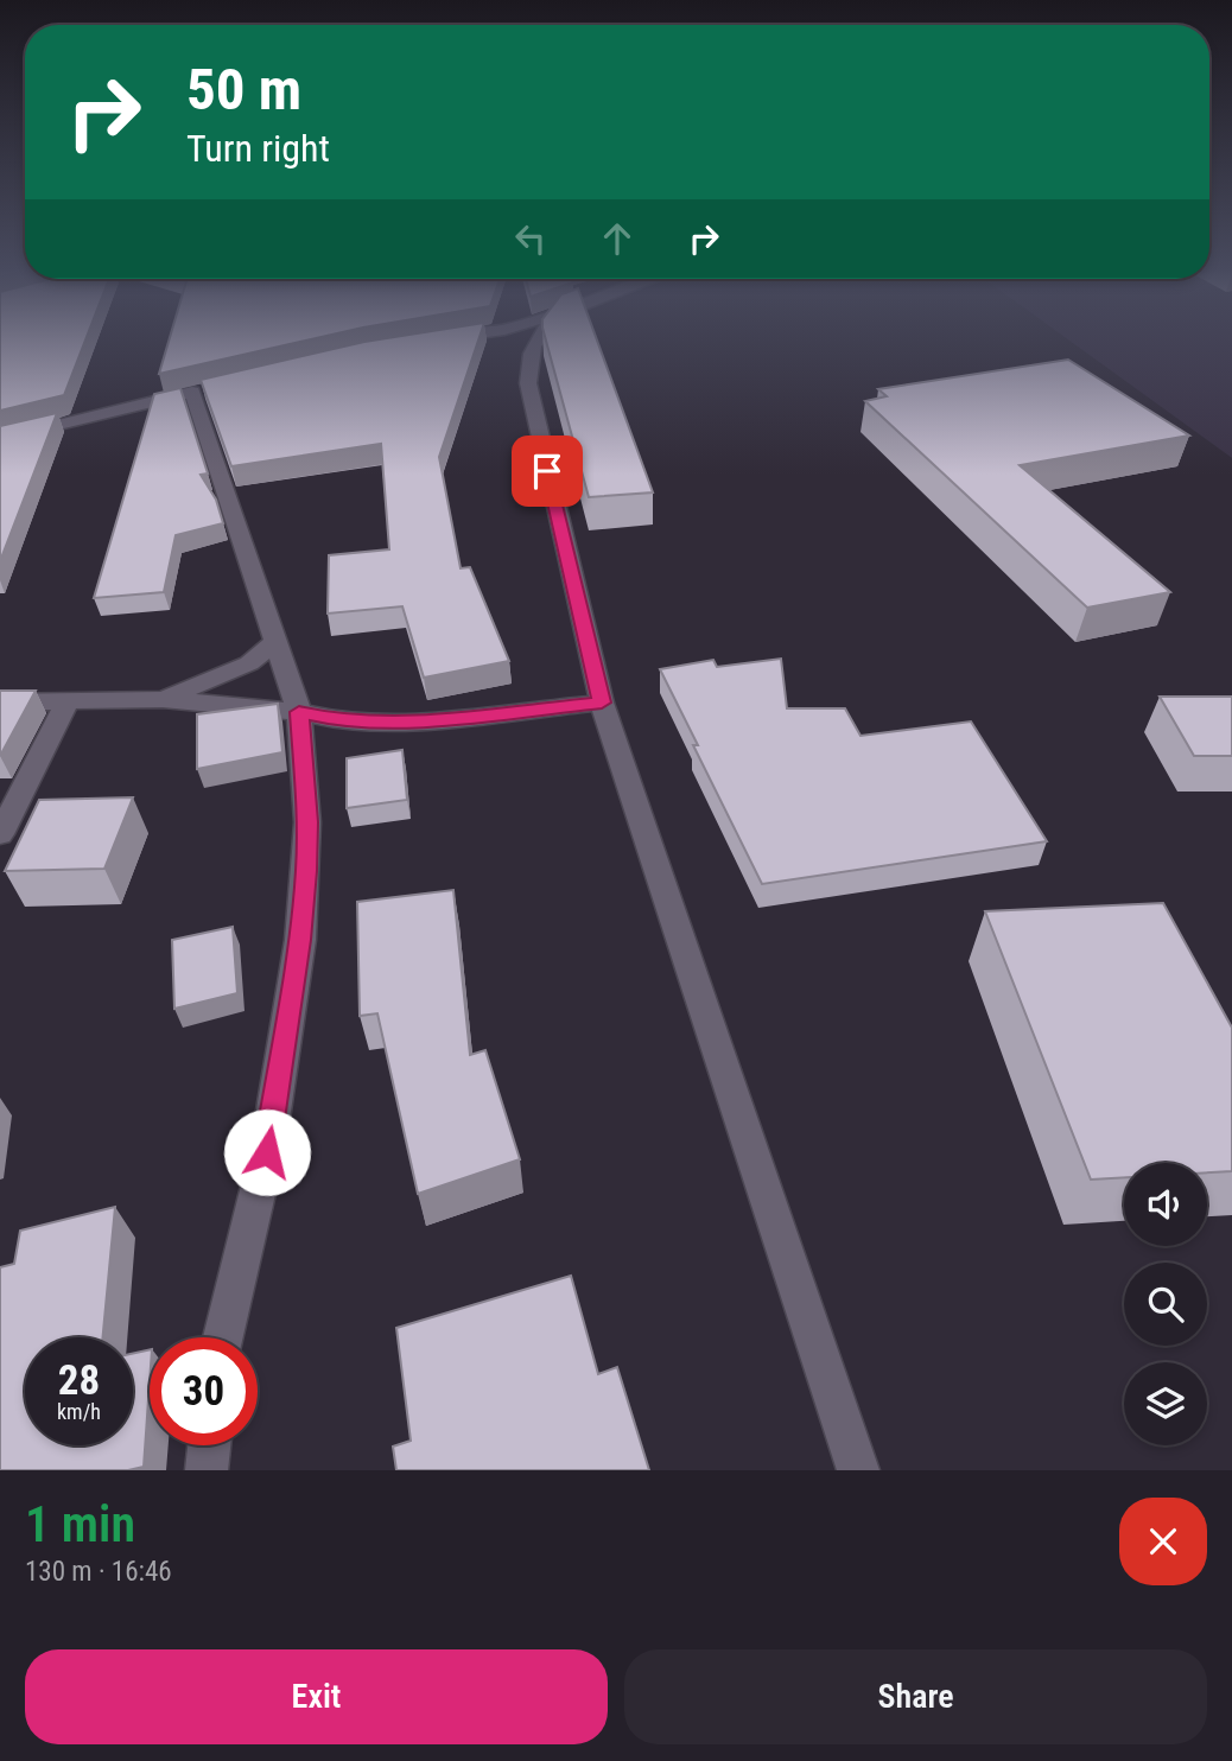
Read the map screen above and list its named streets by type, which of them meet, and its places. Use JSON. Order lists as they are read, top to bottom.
{
  "page": {
    "turn": ["50 m", "Turn right"],
    "speed": "28 km/h",
    "limit": "30",
    "heading": ["1 min", "130 m · 16:46"],
    "buttons": ["Exit", "Share"]
  }
}
